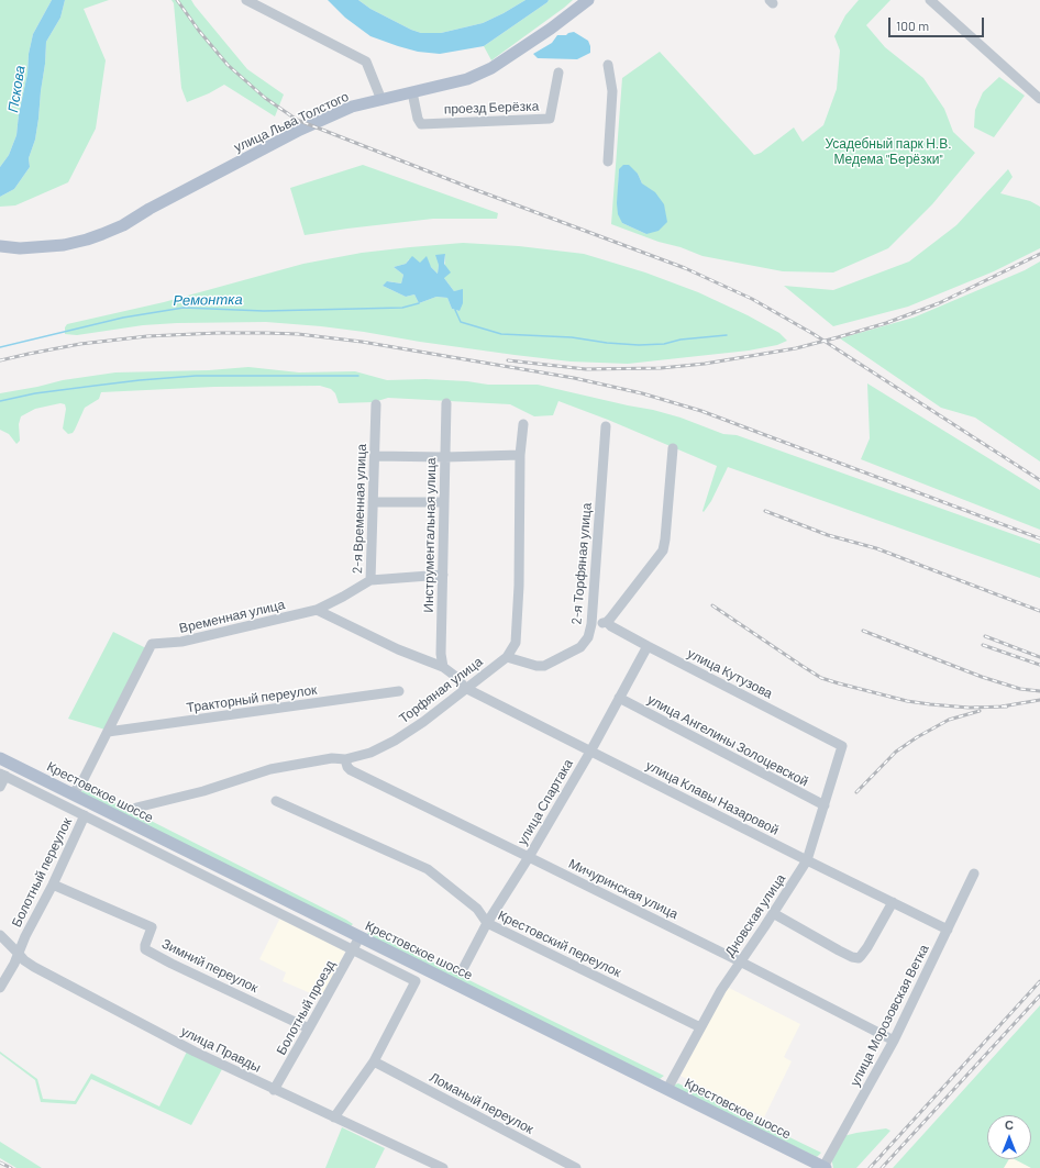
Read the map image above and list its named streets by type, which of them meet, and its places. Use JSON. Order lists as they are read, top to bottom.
{
  "streets": {
    "main road": ["улица Льва Толстого", "Крестовское шоссе"],
    "street": [
      "проезд Берёзка",
      "2-я Временная улица",
      "Инструментальная улица",
      "2-я Торфяная улица",
      "Временная улица",
      "улица Кутузова",
      "Торфяная улица",
      "Тракторный переулок",
      "улица Ангелины Золоцевской",
      "улица Клавы Назаровой",
      "улица Спартака",
      "Болотный переулок",
      "Мичуринская улица",
      "Дновская улица",
      "Крестовский переулок",
      "Зимний переулок",
      "Болотный проезд",
      "улица Морозовская Ветка",
      "улица Правды",
      "Ломаный переулок"
    ]
  },
  "crossings": [
    ["проезд Берёзка", "улица Льва Толстого"],
    ["2-я Временная улица", "Временная улица"],
    ["2-я Торфяная улица", "Торфяная улица"],
    ["Временная улица", "Тракторный переулок"],
    ["Временная улица", "Крестовское шоссе"],
    ["улица Кутузова", "улица Спартака"],
    ["улица Кутузова", "Дновская улица"],
    ["Торфяная улица", "улица Клавы Назаровой"],
    ["Торфяная улица", "Мичуринская улица"],
    ["улица Ангелины Золоцевской", "улица Спартака"],
    ["улица Ангелины Золоцевской", "Дновская улица"],
    ["Крестовское шоссе", "Дновская улица"],
    ["Крестовское шоссе", "Болотный проезд"],
    ["Крестовское шоссе", "улица Морозовская Ветка"],
    ["улица Клавы Назаровой", "улица Спартака"],
    ["улица Клавы Назаровой", "Дновская улица"],
    ["улица Клавы Назаровой", "улица Морозовская Ветка"],
    ["улица Спартака", "Мичуринская улица"],
    ["улица Спартака", "Крестовский переулок"],
    ["Болотный переулок", "Зимний переулок"],
    ["Болотный переулок", "улица Правды"],
    ["Мичуринская улица", "Дновская улица"],
    ["Мичуринская улица", "улица Морозовская Ветка"],
    ["Дновская улица", "Крестовский переулок"],
    ["Зимний переулок", "Болотный проезд"],
    ["Болотный проезд", "улица Правды"]
  ],
  "water": ["Пскова", "Ремонтка"],
  "parks": ["Усадебный парк Н.В. Медема \"Берёзки\""],
  "scale_bar": "100 m",
  "north": "top"
}
